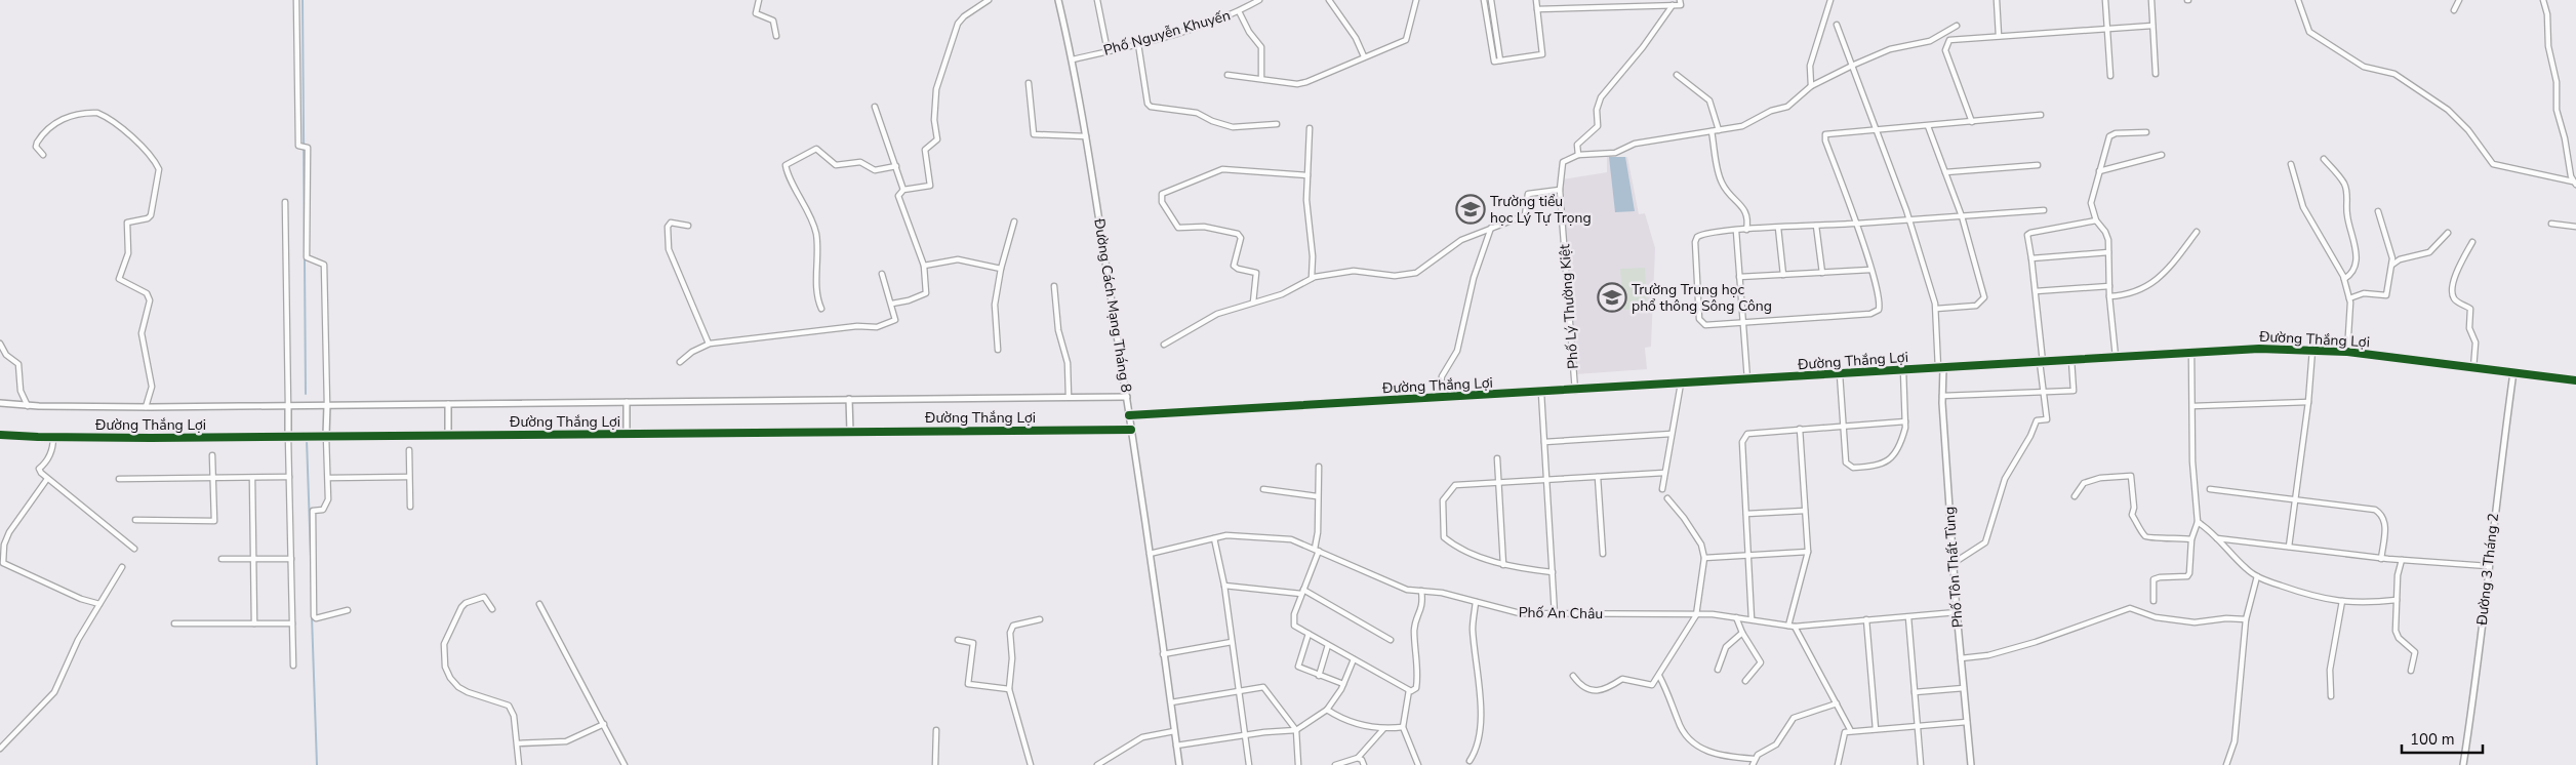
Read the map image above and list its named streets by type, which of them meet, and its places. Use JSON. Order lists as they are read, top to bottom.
{
  "streets": {
    "street": [
      "Phố Nguyễn Khuyến",
      "Đường Cách Mạng Tháng 8",
      "Phố Lý Thường Kiệt",
      "Đường Thắng Lợi",
      "Phố Tôn Thất Tùng",
      "Đường 3 Tháng 2",
      "Phố An Châu"
    ]
  },
  "crossings": [
    ["Phố Nguyễn Khuyến", "Đường Cách Mạng Tháng 8"],
    ["Đường Cách Mạng Tháng 8", "Đường Thắng Lợi"],
    ["Đường Cách Mạng Tháng 8", "Phố An Châu"],
    ["Phố Lý Thường Kiệt", "Đường Thắng Lợi"],
    ["Đường Thắng Lợi", "Phố Tôn Thất Tùng"],
    ["Đường Thắng Lợi", "Đường 3 Tháng 2"],
    ["Phố Tôn Thất Tùng", "Phố An Châu"]
  ],
  "places": {
    "school or university": ["Trường tiểu học Lý Tự Trọng", "Trường Trung học phổ thông Sông Công"]
  },
  "scale_bar": "100 m"
}
